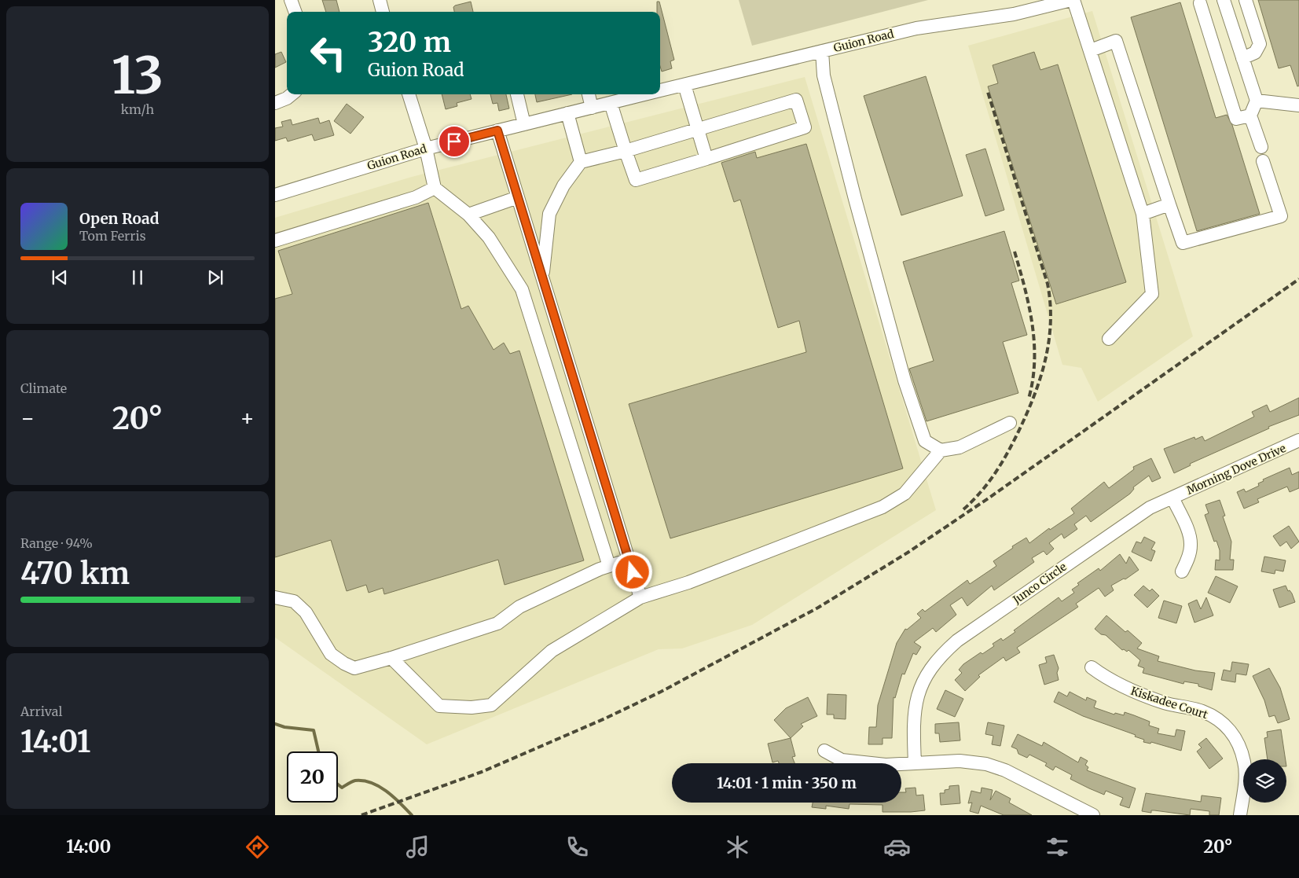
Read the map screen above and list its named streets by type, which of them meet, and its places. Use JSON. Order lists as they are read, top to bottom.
{
  "streets": {
    "street": [
      "Guion Road",
      "Morning Dove Drive",
      "Junco Circle",
      "Kiskadee Court"
    ]
  },
  "crossings": [
    ["Morning Dove Drive", "Junco Circle"]
  ],
  "page": {
    "tile": [
      ["13", "km/h"],
      "Climate",
      ["Range · 94%", "470 km"],
      ["Arrival", "14:01"]
    ],
    "turn": ["320 m", "Guion Road"],
    "song": ["Open Road", "Tom Ferris"],
    "heat": ["−", "20°", "+"],
    "limit": "20",
    "trip": "14:01 · 1 min · 350 m",
    "tabs": ["14:00", "20°"]
  }
}
